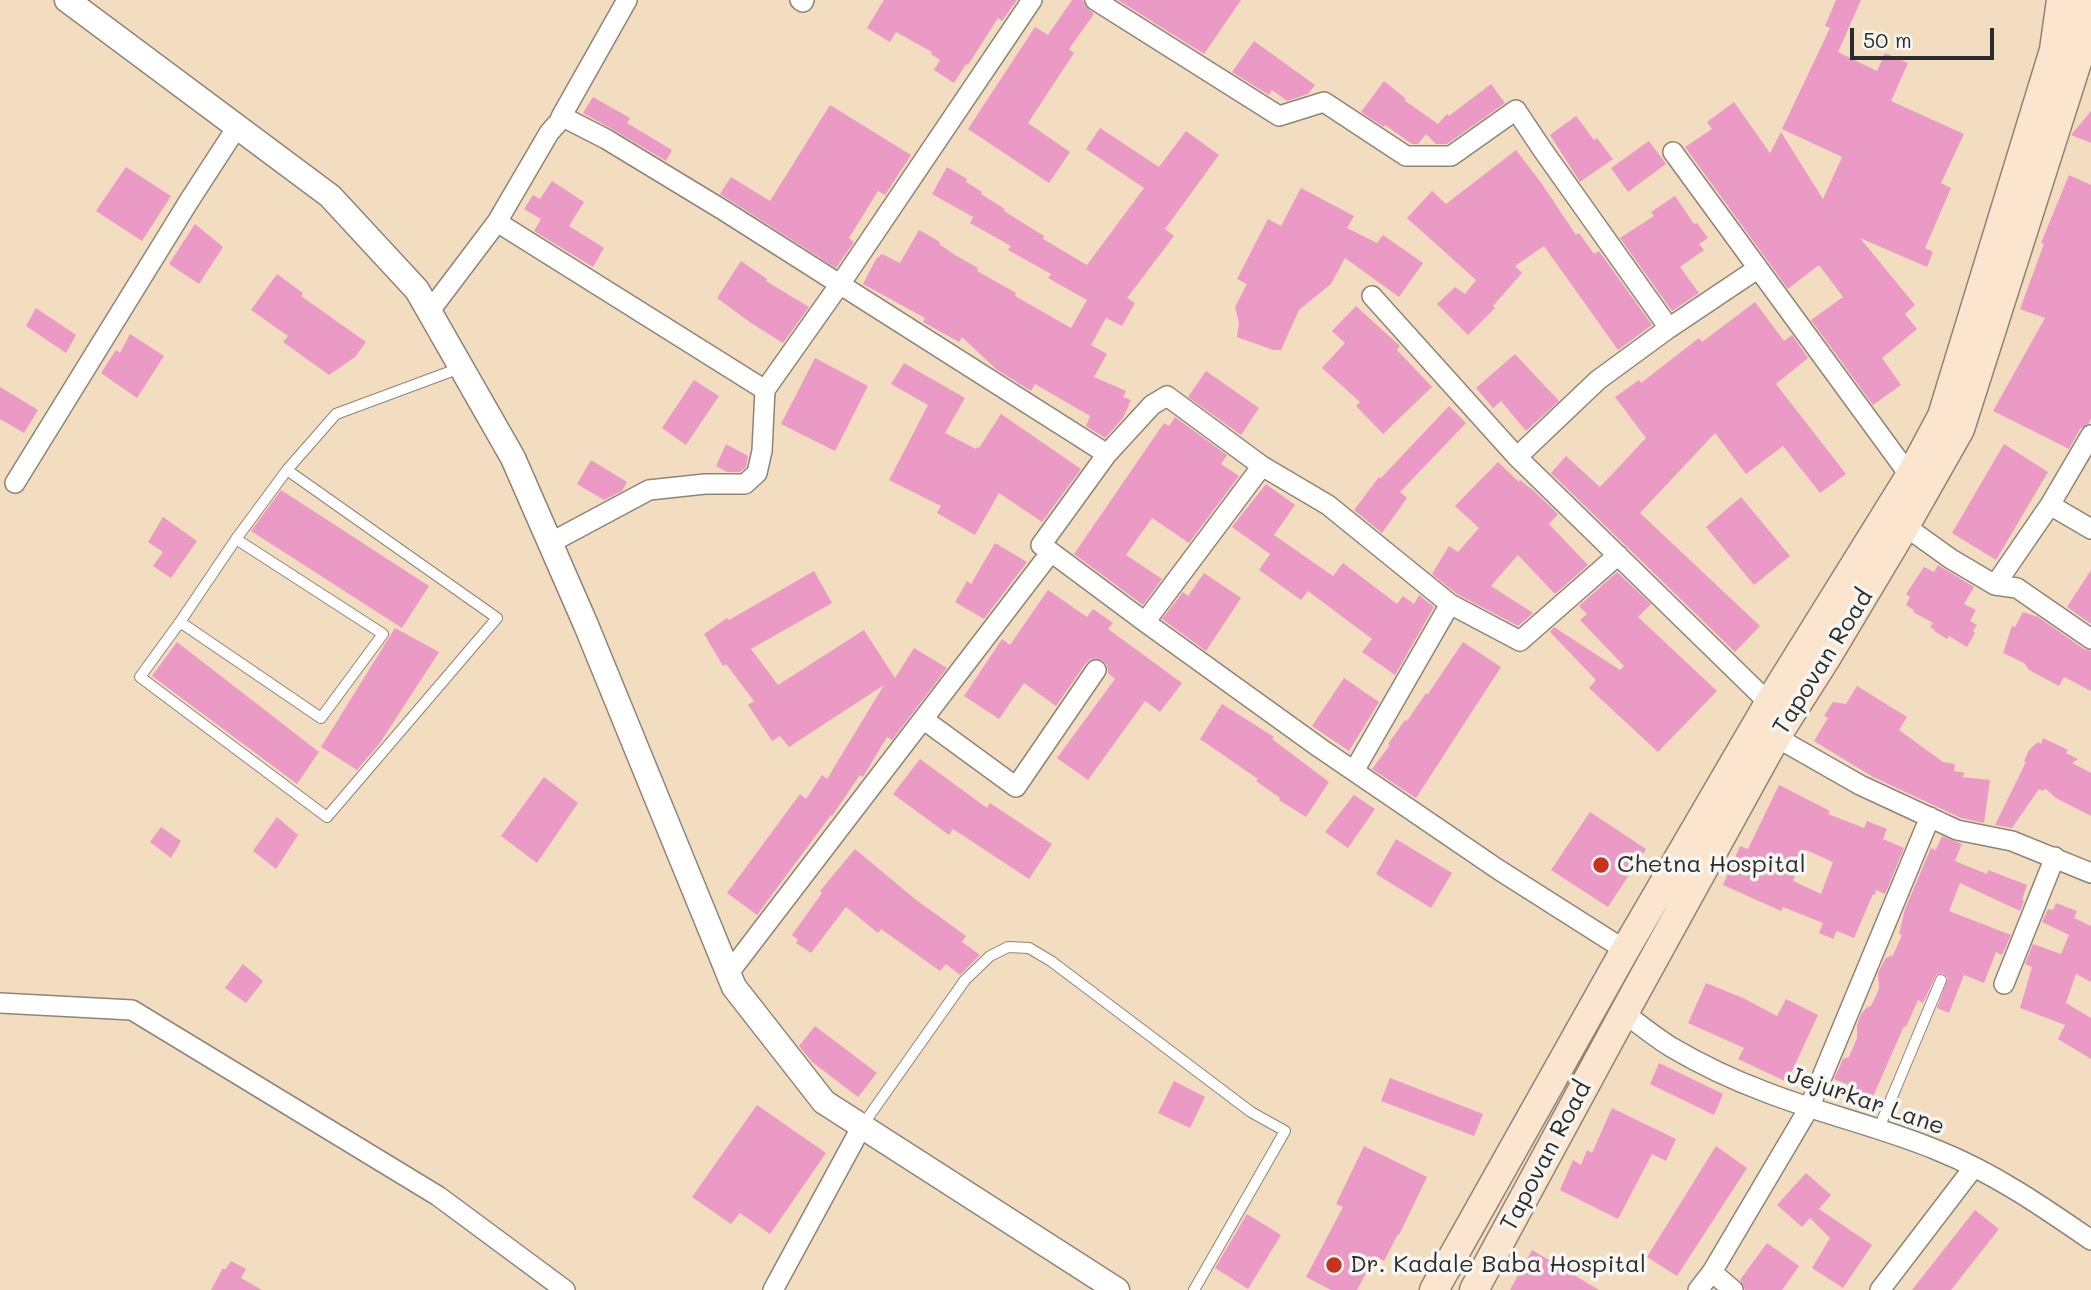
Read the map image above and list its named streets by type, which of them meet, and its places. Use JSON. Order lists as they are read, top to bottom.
{
  "streets": {
    "main road": ["Tapovan Road"],
    "street": ["Jejurkar Lane"]
  },
  "crossings": [
    ["Tapovan Road", "Jejurkar Lane"]
  ],
  "places": ["Chetna Hospital", "Dr. Kadale Baba Hospital"],
  "scale_bar": "50 m"
}
